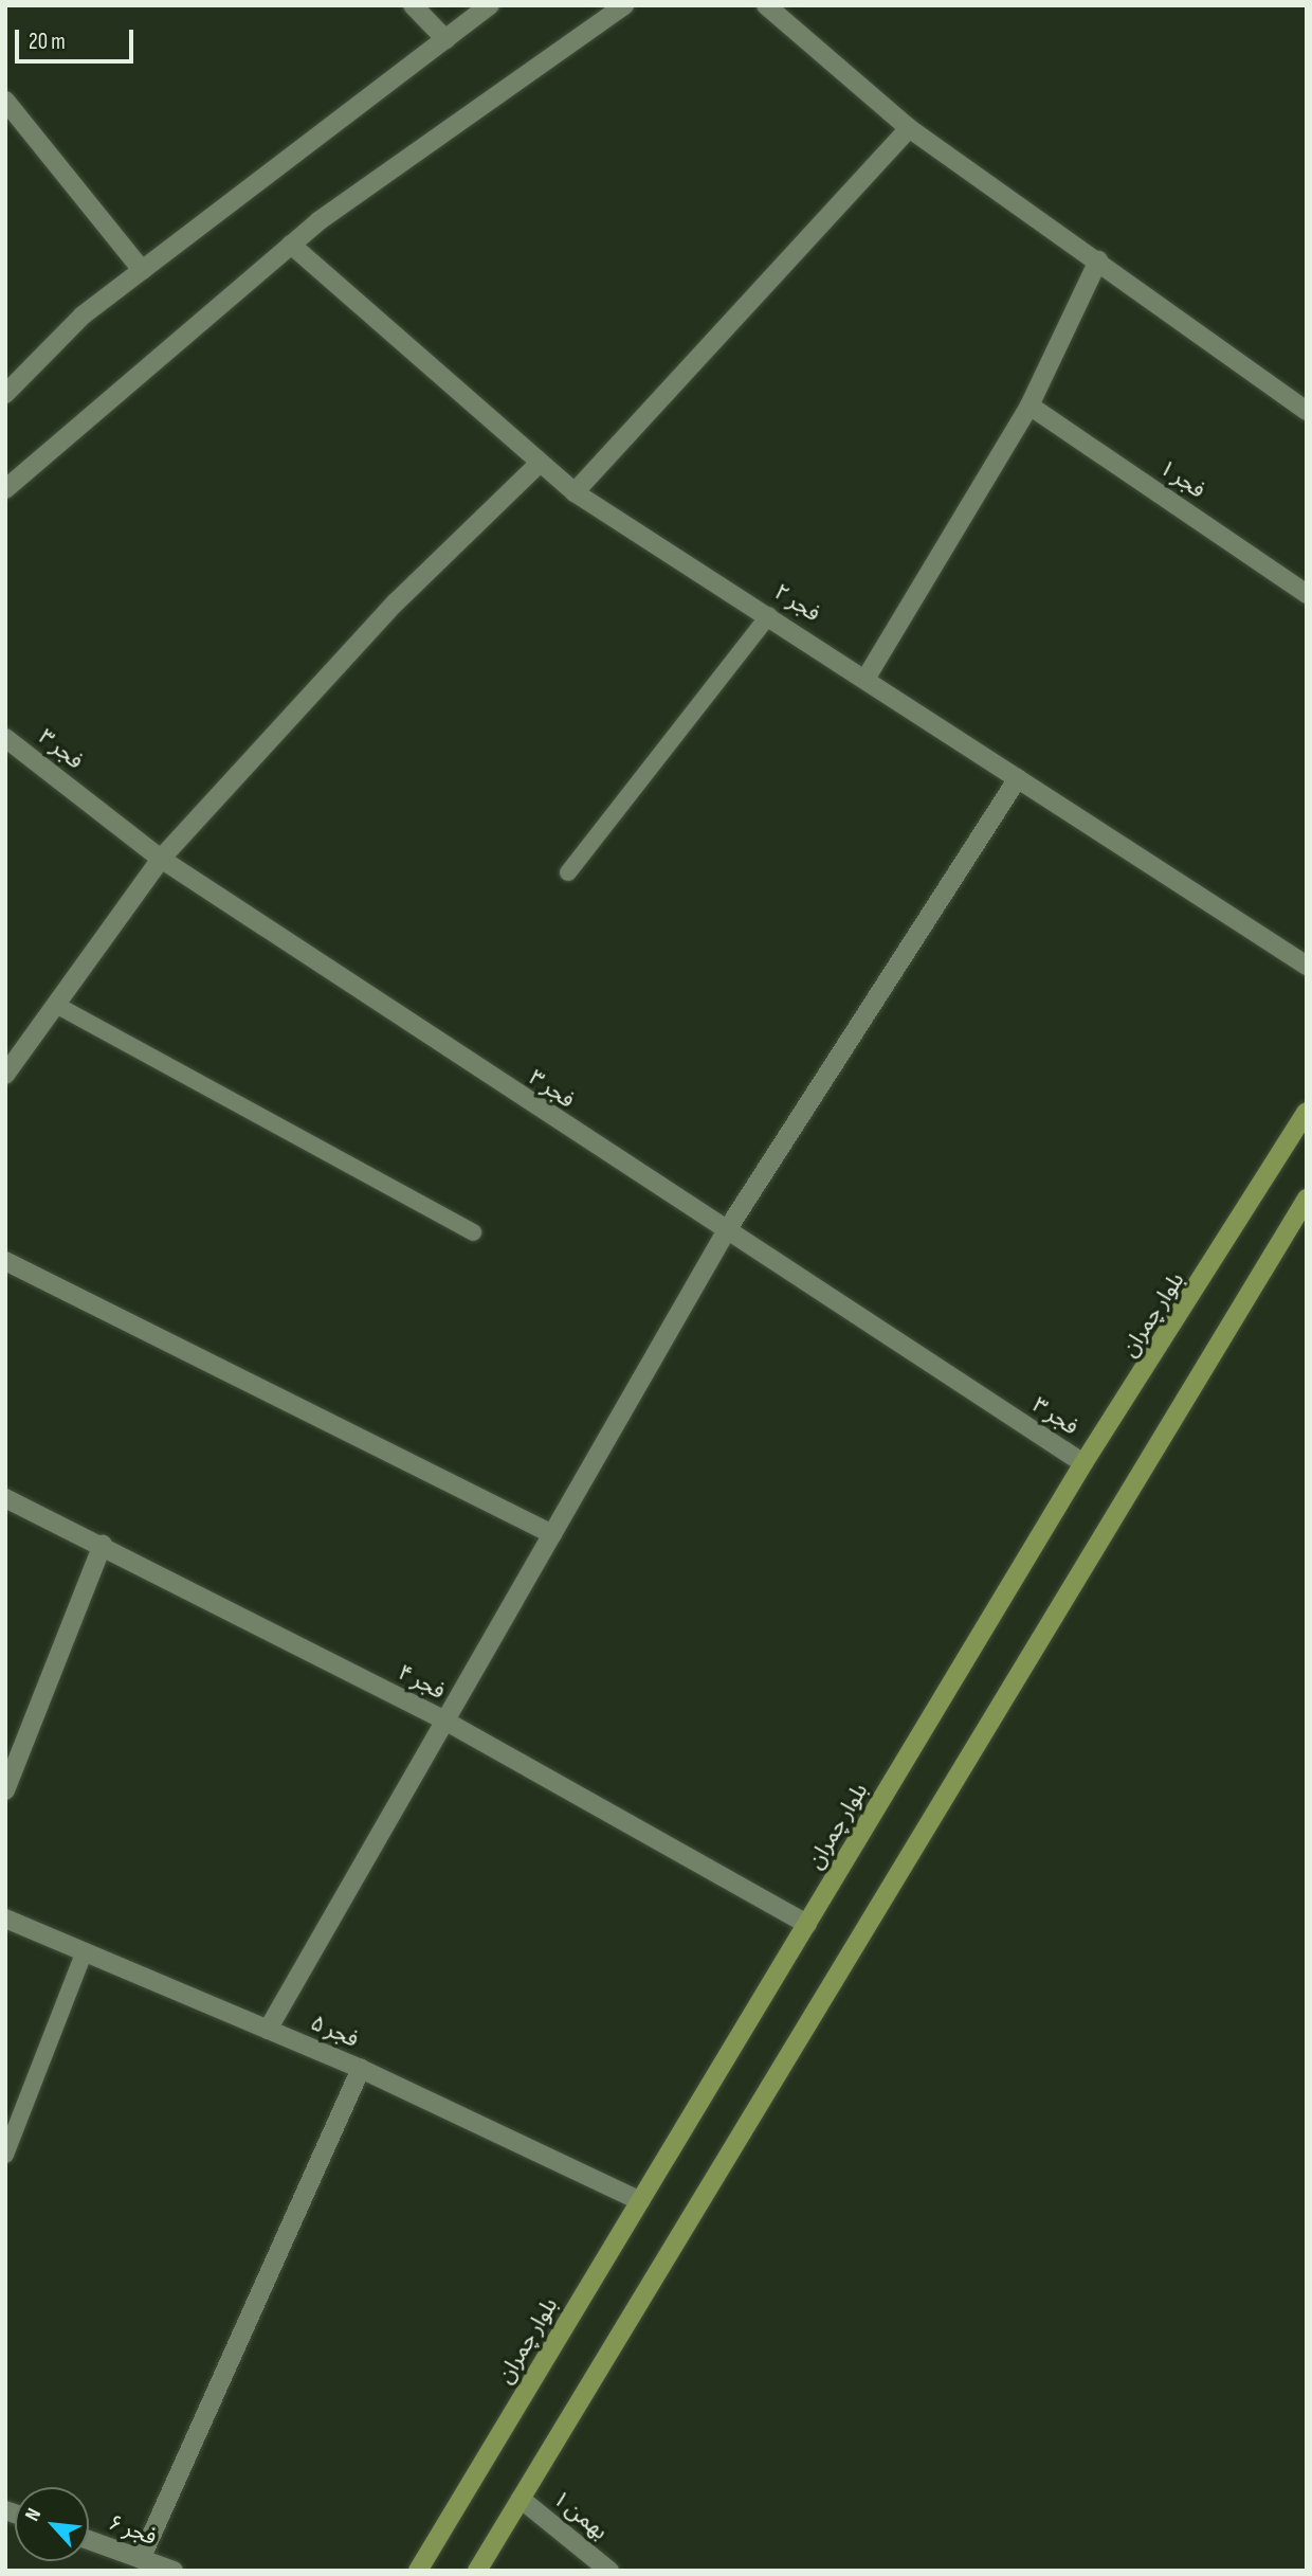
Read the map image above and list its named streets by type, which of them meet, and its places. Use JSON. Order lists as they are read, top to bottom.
{
  "streets": {
    "main road": ["بلوار چمران"],
    "street": [
      "فجر ۱",
      "فجر ۲",
      "فجر ۳",
      "فجر ۴",
      "فجر ۵",
      "بهمن ۱",
      "فجر ۶"
    ]
  },
  "crossings": [
    ["فجر ۳", "بلوار چمران"],
    ["بلوار چمران", "فجر ۴"],
    ["بلوار چمران", "فجر ۵"]
  ],
  "scale_bar": "20 m",
  "north": "top left"
}
